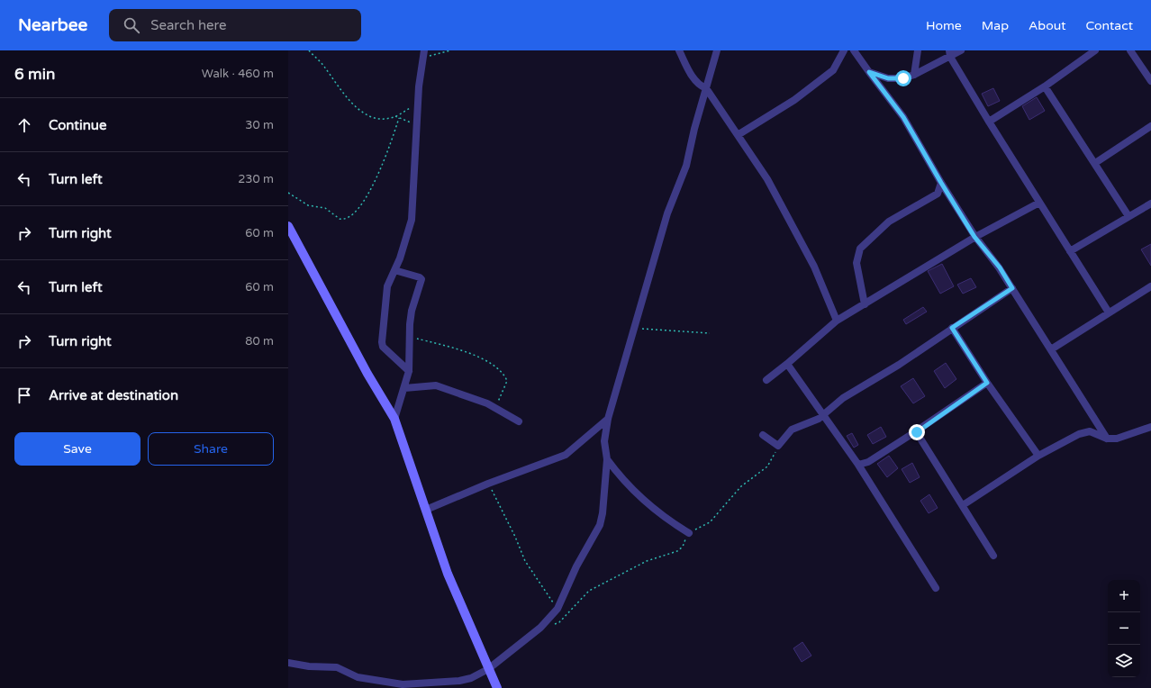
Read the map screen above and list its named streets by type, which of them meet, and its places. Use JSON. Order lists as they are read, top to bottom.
{
  "page": {
    "header": "Nearbee",
    "search": "Search here",
    "nav": [
      "Home",
      "Map",
      "About",
      "Contact"
    ],
    "heading": ["6 min", "Walk · 460 m"],
    "list": [
      ["Continue", "30 m"],
      ["Turn left", "230 m"],
      ["Turn right", "60 m"],
      ["Turn left", "60 m"],
      ["Turn right", "80 m"],
      "Arrive at destination"
    ],
    "buttons": ["Save", "Share"],
    "map_buttons": ["+", "−"]
  }
}
